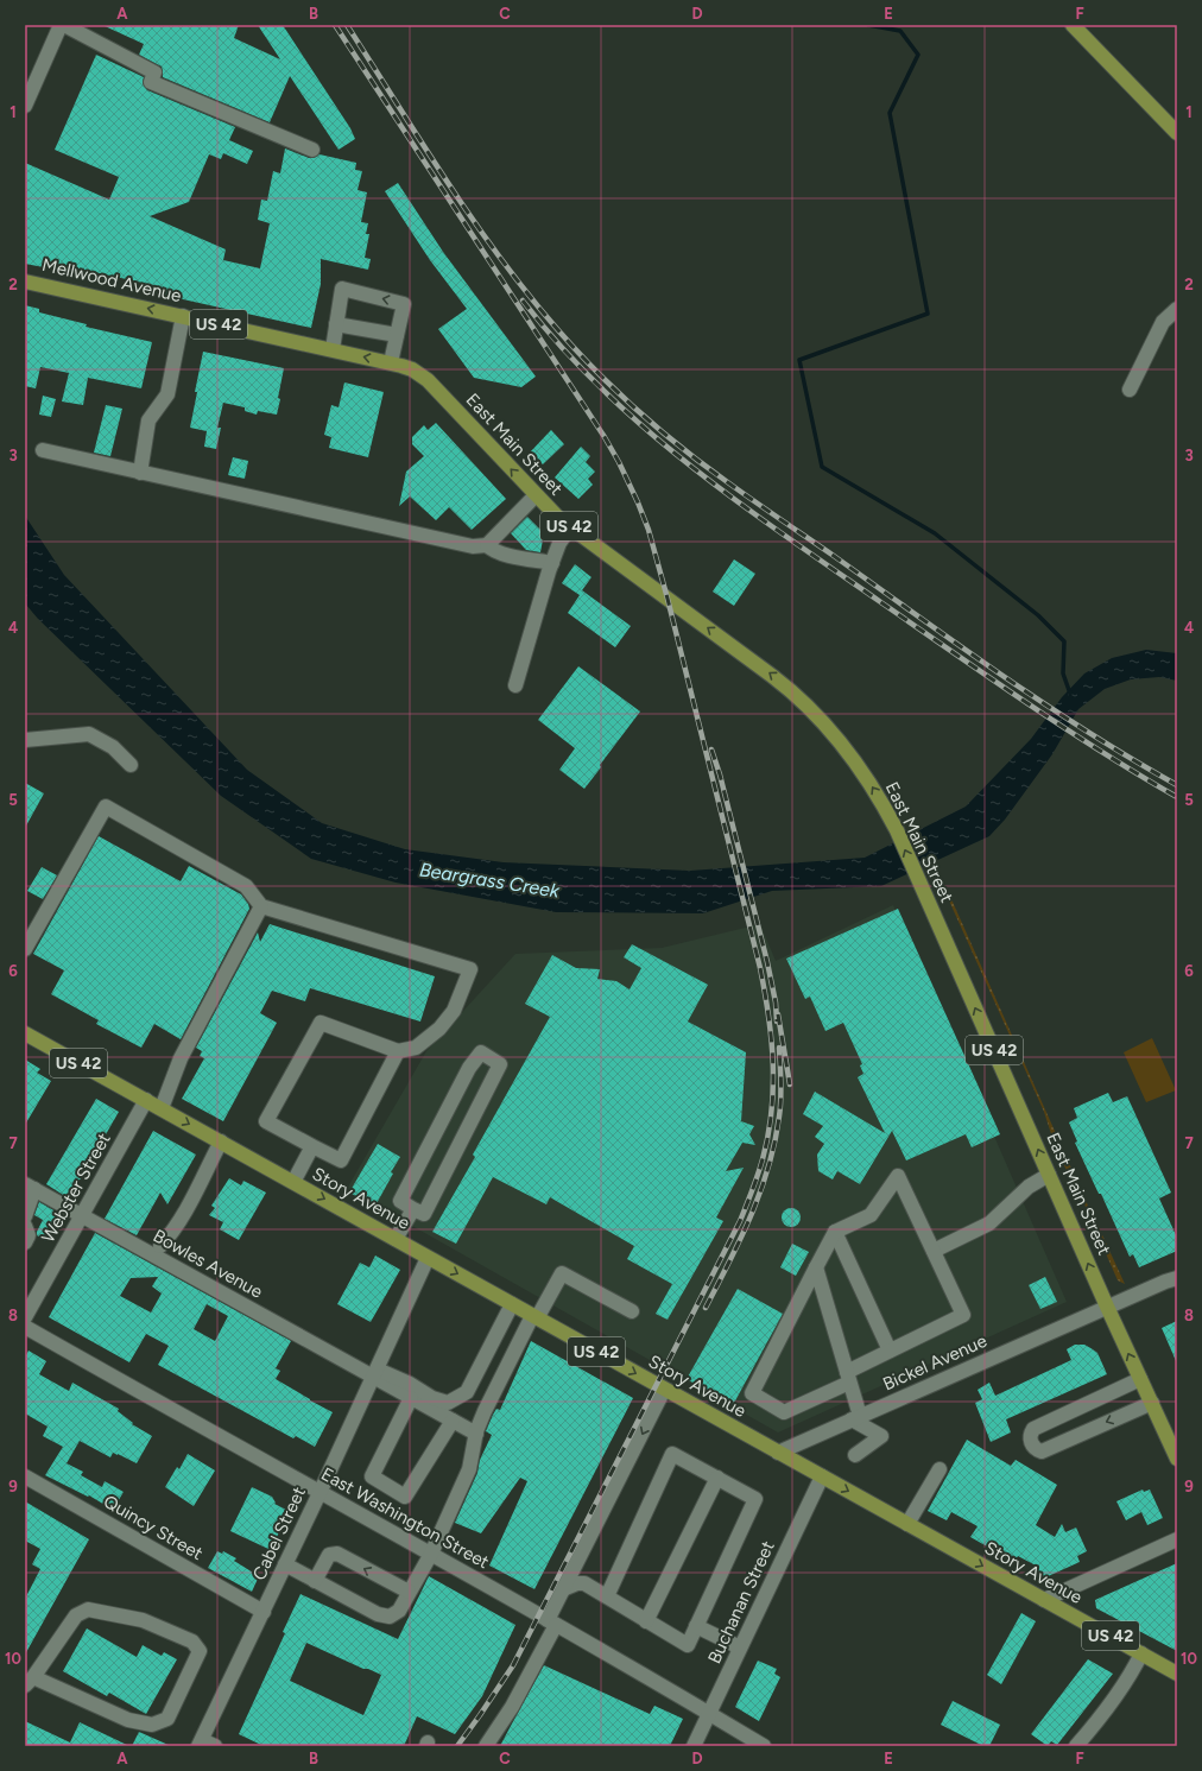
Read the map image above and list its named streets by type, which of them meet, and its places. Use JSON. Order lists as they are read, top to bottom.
{
  "streets": {
    "main road": [
      "Mellwood Avenue",
      "US 42",
      "East Main Street",
      "Story Avenue"
    ],
    "street": [
      "Webster Street",
      "Bowles Avenue",
      "Bickel Avenue",
      "East Washington Street",
      "Quincy Street",
      "Cabel Street",
      "Buchanan Street"
    ]
  },
  "crossings": [
    ["Mellwood Avenue", "East Main Street"],
    ["East Main Street", "Bickel Avenue"],
    ["Webster Street", "Story Avenue"],
    ["Webster Street", "Bowles Avenue"],
    ["Story Avenue", "Bickel Avenue"],
    ["Story Avenue", "Cabel Street"],
    ["Story Avenue", "Buchanan Street"],
    ["Bowles Avenue", "Cabel Street"],
    ["East Washington Street", "Cabel Street"],
    ["East Washington Street", "Buchanan Street"],
    ["Quincy Street", "Cabel Street"]
  ],
  "one_way": ["Mellwood Avenue", "East Main Street", "Story Avenue"],
  "water": ["Beargrass Creek"],
  "grid": {
    "columns": [
      "A",
      "B",
      "C",
      "D",
      "E",
      "F"
    ],
    "rows": [
      "1",
      "2",
      "3",
      "4",
      "5",
      "6",
      "7",
      "8",
      "9",
      "10"
    ]
  }
}
